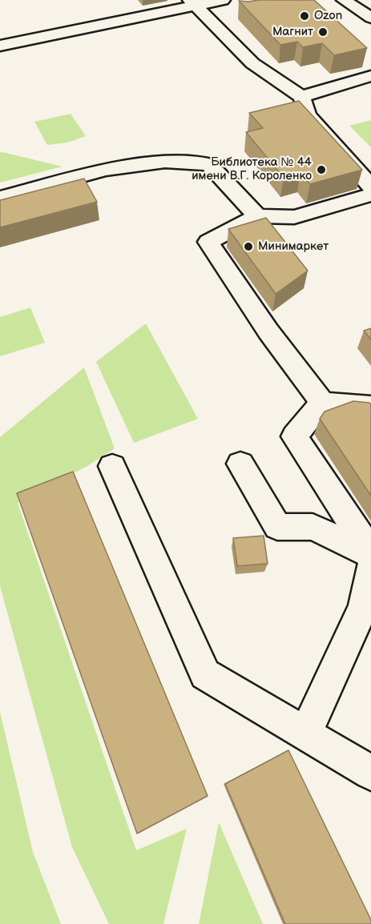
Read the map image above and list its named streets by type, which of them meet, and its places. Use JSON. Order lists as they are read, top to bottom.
{
  "places": [
    "Ozon",
    "Магнит",
    "Библиотека № 44 имени В.Г. Короленко",
    "Минимаркет"
  ]
}
